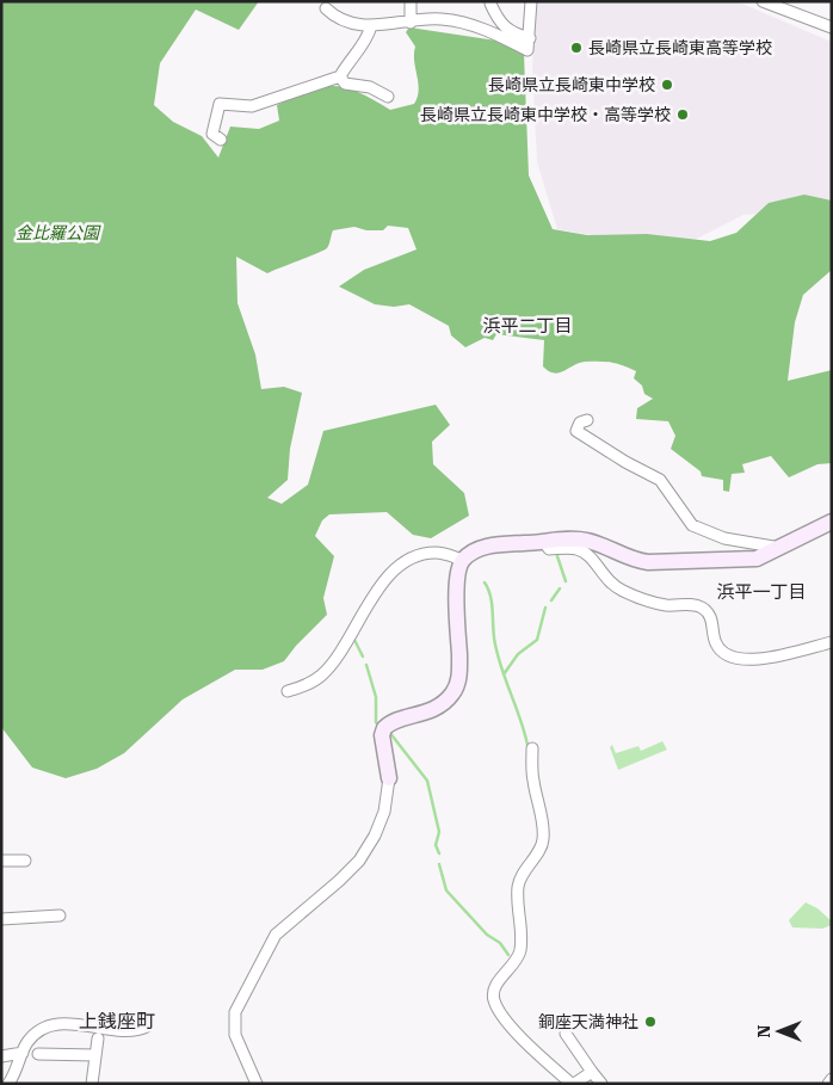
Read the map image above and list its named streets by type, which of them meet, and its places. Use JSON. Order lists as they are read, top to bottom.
{
  "districts": ["浜平二丁目", "浜平一丁目", "上銭座町"],
  "parks": ["金比羅公園"],
  "places": [
    "長崎県立長崎東高等学校",
    "長崎県立長崎東中学校",
    "長崎県立長崎東中学校・高等学校",
    "銅座天満神社"
  ],
  "north": "left"
}
